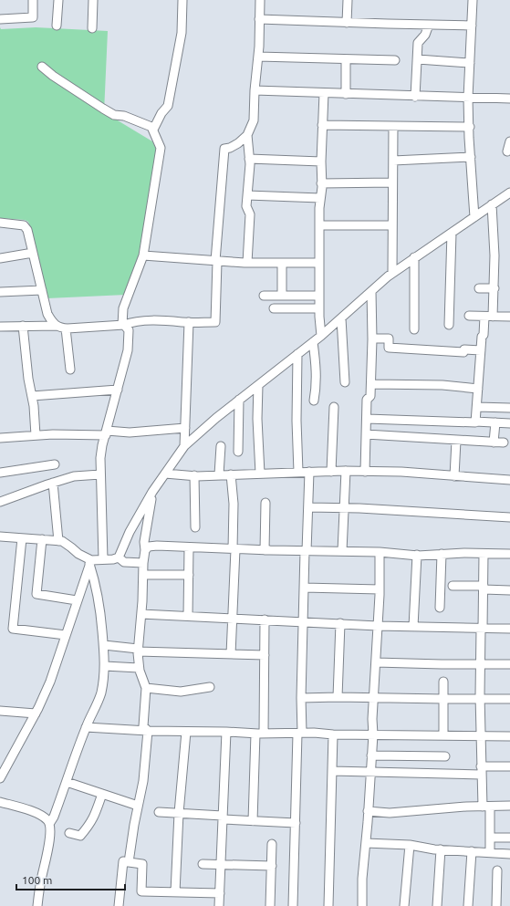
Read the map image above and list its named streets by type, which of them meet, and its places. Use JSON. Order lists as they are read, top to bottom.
{
  "scale_bar": "100 m"
}
